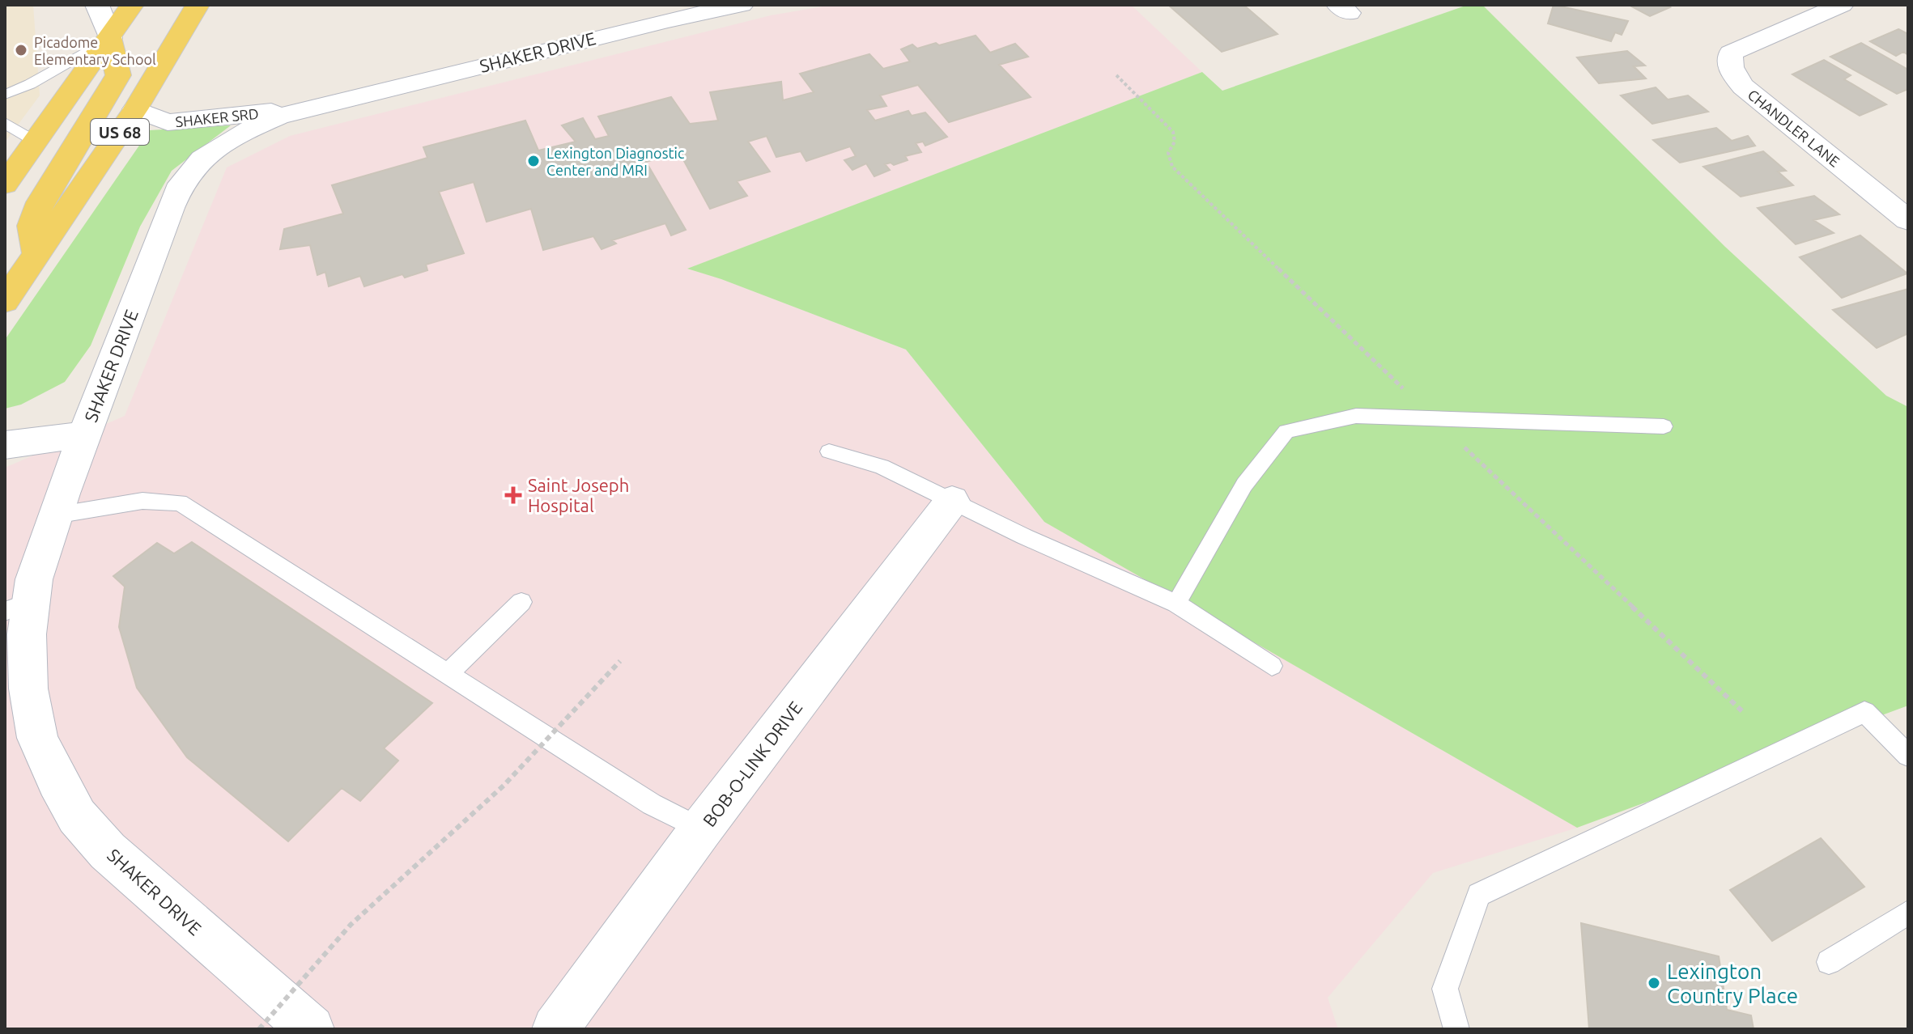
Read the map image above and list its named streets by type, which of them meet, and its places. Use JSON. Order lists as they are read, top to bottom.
{
  "streets": {
    "main road": ["US 68"],
    "street": [
      "SHAKER DRIVE",
      "SHAKER SRD",
      "CHANDLER LANE",
      "BOB-O-LINK DRIVE"
    ]
  },
  "crossings": [
    ["SHAKER DRIVE", "SHAKER SRD"],
    ["SHAKER SRD", "US 68"]
  ],
  "places": {
    "other": ["Picadome Elementary School", "Lexington Diagnostic Center and MRI", "Lexington Country Place"],
    "health": ["Saint Joseph Hospital"]
  }
}
